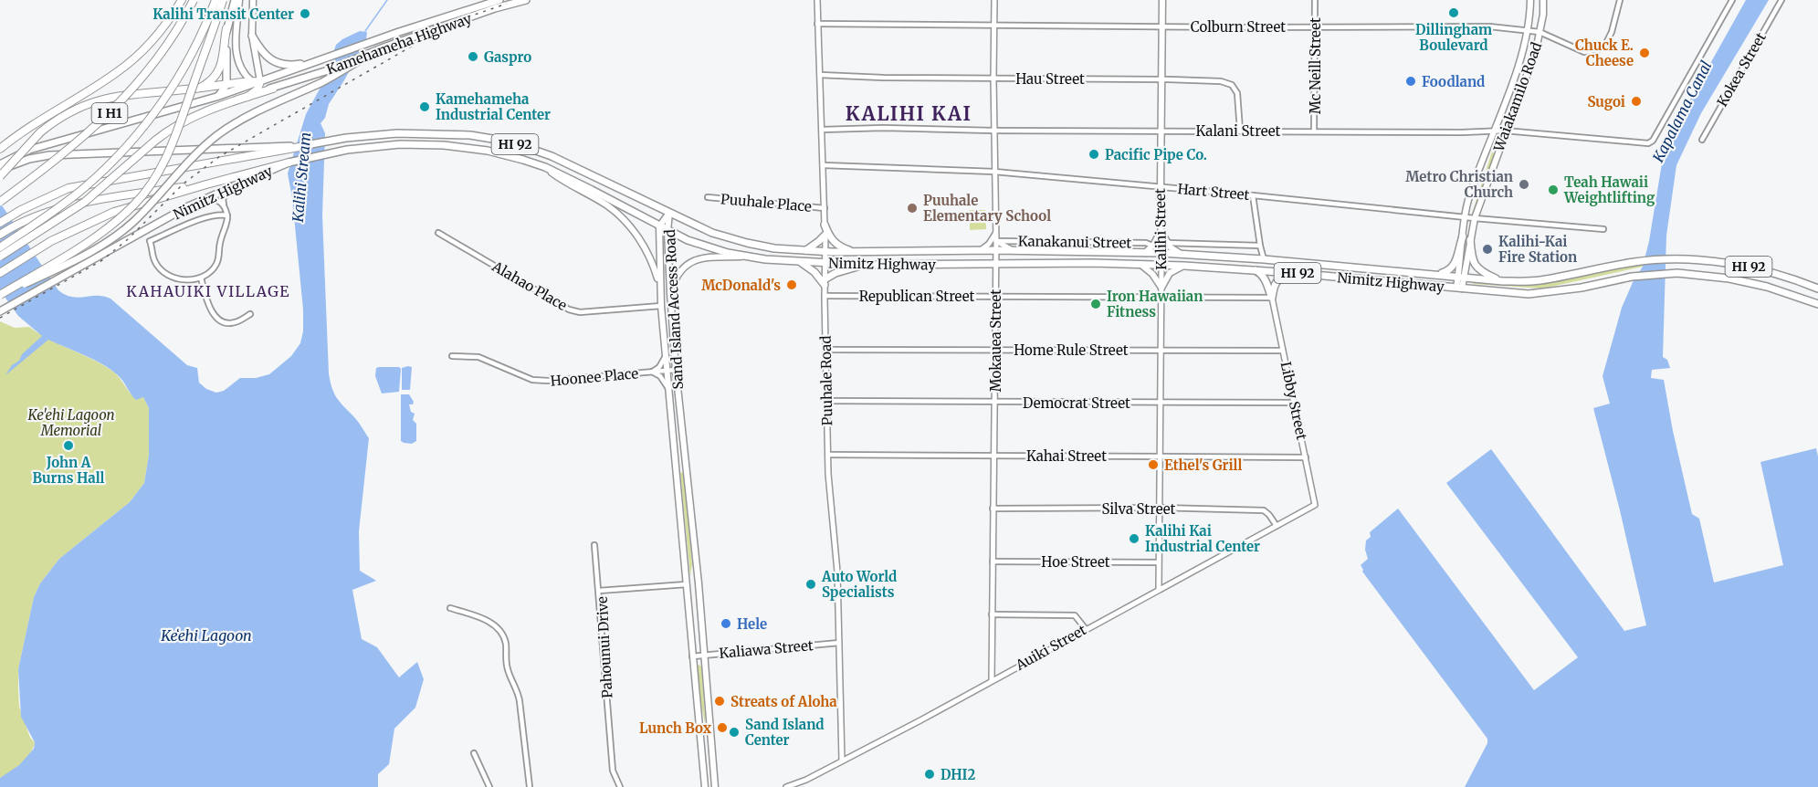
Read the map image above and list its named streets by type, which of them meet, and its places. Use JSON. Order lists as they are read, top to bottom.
{
  "streets": {
    "highway": ["I H1"],
    "main road": [
      "Kamehameha Highway",
      "Waiakamilo Road",
      "HI 92",
      "Nimitz Highway",
      "Kalihi Street",
      "Sand Island Access Road"
    ],
    "street": [
      "Colburn Street",
      "Mc Neill Street",
      "Kokea Street",
      "Hau Street",
      "Kalani Street",
      "Hart Street",
      "Puuhale Place",
      "Kanakanui Street",
      "Alahao Place",
      "Republican Street",
      "Mokauea Street",
      "Home Rule Street",
      "Hoonee Place",
      "Puuhale Road",
      "Libby Street",
      "Democrat Street",
      "Kahai Street",
      "Silva Street",
      "Hoe Street",
      "Pahounui Drive",
      "Auiki Street",
      "Kaliawa Street"
    ]
  },
  "crossings": [
    ["Colburn Street", "Mc Neill Street"],
    ["Colburn Street", "Waiakamilo Road"],
    ["Colburn Street", "Kalihi Street"],
    ["Colburn Street", "Mokauea Street"],
    ["Colburn Street", "Puuhale Road"],
    ["Mc Neill Street", "Kalani Street"],
    ["Hau Street", "Kalani Street"],
    ["Hau Street", "Kalihi Street"],
    ["Hau Street", "Mokauea Street"],
    ["Hau Street", "Puuhale Road"],
    ["Waiakamilo Road", "Kalani Street"],
    ["Waiakamilo Road", "Hart Street"],
    ["Waiakamilo Road", "Nimitz Highway"],
    ["Kalani Street", "Kalihi Street"],
    ["Kalani Street", "Mokauea Street"],
    ["Kalani Street", "Puuhale Road"],
    ["Hart Street", "Kalihi Street"],
    ["Hart Street", "Mokauea Street"],
    ["Hart Street", "Puuhale Road"],
    ["Nimitz Highway", "Kalihi Street"],
    ["Nimitz Highway", "Sand Island Access Road"],
    ["Nimitz Highway", "Mokauea Street"],
    ["Nimitz Highway", "Puuhale Road"],
    ["Puuhale Place", "Puuhale Road"],
    ["Kalihi Street", "Republican Street"],
    ["Kalihi Street", "Home Rule Street"],
    ["Kalihi Street", "Democrat Street"],
    ["Kalihi Street", "Kahai Street"],
    ["Kalihi Street", "Silva Street"],
    ["Kalihi Street", "Hoe Street"],
    ["Kalihi Street", "Auiki Street"],
    ["Kanakanui Street", "Mokauea Street"],
    ["Alahao Place", "Sand Island Access Road"],
    ["Republican Street", "Mokauea Street"],
    ["Republican Street", "Puuhale Road"],
    ["Republican Street", "Libby Street"],
    ["Sand Island Access Road", "Hoonee Place"],
    ["Sand Island Access Road", "Pahounui Drive"],
    ["Sand Island Access Road", "Kaliawa Street"],
    ["Mokauea Street", "Home Rule Street"],
    ["Mokauea Street", "Democrat Street"],
    ["Mokauea Street", "Kahai Street"],
    ["Mokauea Street", "Silva Street"],
    ["Mokauea Street", "Hoe Street"],
    ["Mokauea Street", "Auiki Street"],
    ["Home Rule Street", "Puuhale Road"],
    ["Home Rule Street", "Libby Street"],
    ["Puuhale Road", "Democrat Street"],
    ["Puuhale Road", "Kahai Street"],
    ["Puuhale Road", "Auiki Street"],
    ["Puuhale Road", "Kaliawa Street"],
    ["Libby Street", "Democrat Street"],
    ["Libby Street", "Kahai Street"],
    ["Libby Street", "Auiki Street"],
    ["Silva Street", "Auiki Street"]
  ],
  "districts": ["KALIHI KAI", "KAHAUIKI VILLAGE"],
  "water": ["Kapalama Canal", "Kalihi Stream", "Keʻehi Lagoon"],
  "parks": ["Ke'ehi Lagoon Memorial"],
  "places": [
    "Dillingham Boulevard",
    "Kalihi Transit Center",
    "Chuck E. Cheese",
    "Gaspro",
    "Foodland",
    "Sugoi",
    "Kamehameha Industrial Center",
    "Pacific Pipe Co.",
    "Metro Christian Church",
    "Teah Hawaii Weightlifting",
    "Puuhale Elementary School",
    "Kalihi-Kai Fire Station",
    "McDonald's",
    "Iron Hawaiian Fitness",
    "John A Burns Hall",
    "Ethel's Grill",
    "Kalihi Kai Industrial Center",
    "Auto World Specialists",
    "Hele",
    "Streats of Aloha",
    "Lunch Box",
    "Sand Island Center",
    "DHI2"
  ]
}
